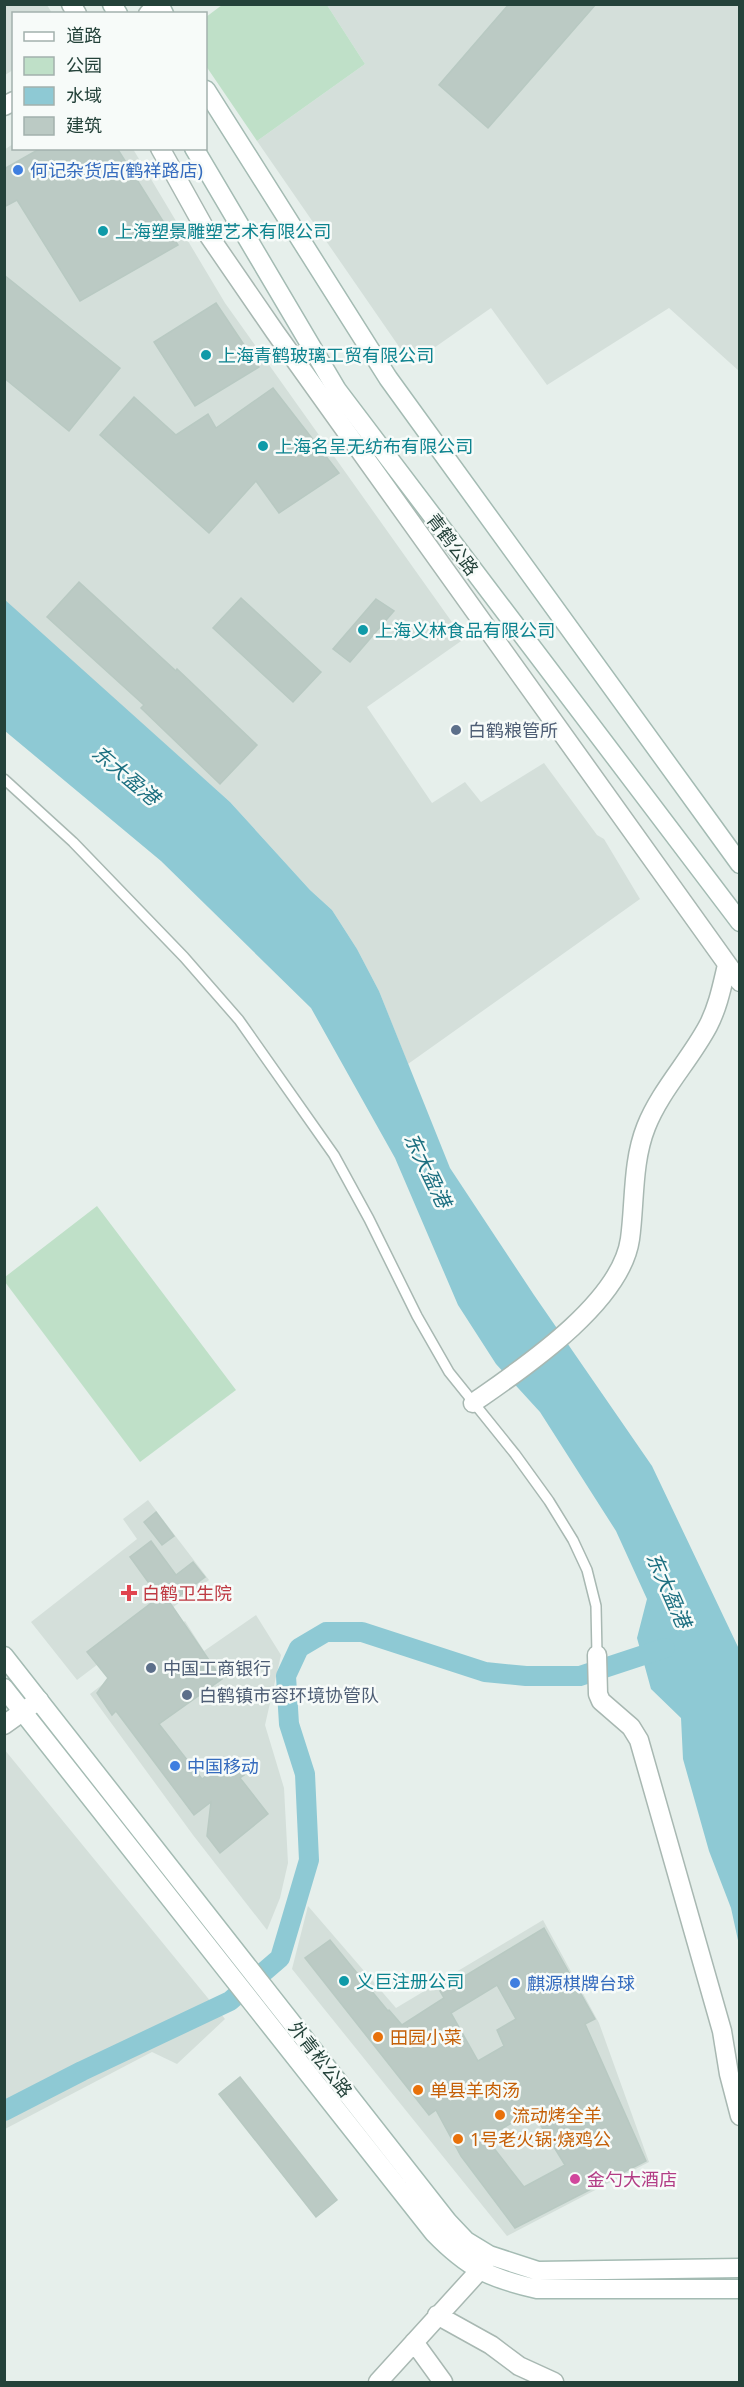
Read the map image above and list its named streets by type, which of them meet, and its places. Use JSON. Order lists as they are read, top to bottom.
{
  "streets": {
    "main road": ["青鹤公路", "外青松公路"]
  },
  "water": ["东大盈港"],
  "places": {
    "other": [
      "何记杂货店(鹤祥路店)",
      "上海塑景雕塑艺术有限公司",
      "上海青鹤玻璃工贸有限公司",
      "上海名呈无纺布有限公司",
      "上海义林食品有限公司",
      "白鹤粮管所",
      "中国工商银行",
      "白鹤镇市容环境协管队",
      "中国移动",
      "义巨注册公司",
      "麒源棋牌台球",
      "田园小菜",
      "单县羊肉汤",
      "流动烤全羊",
      "1号老火锅·烧鸡公",
      "金勺大酒店"
    ],
    "health": ["白鹤卫生院"]
  },
  "legend": [
    "道路",
    "公园",
    "水域",
    "建筑"
  ]
}
